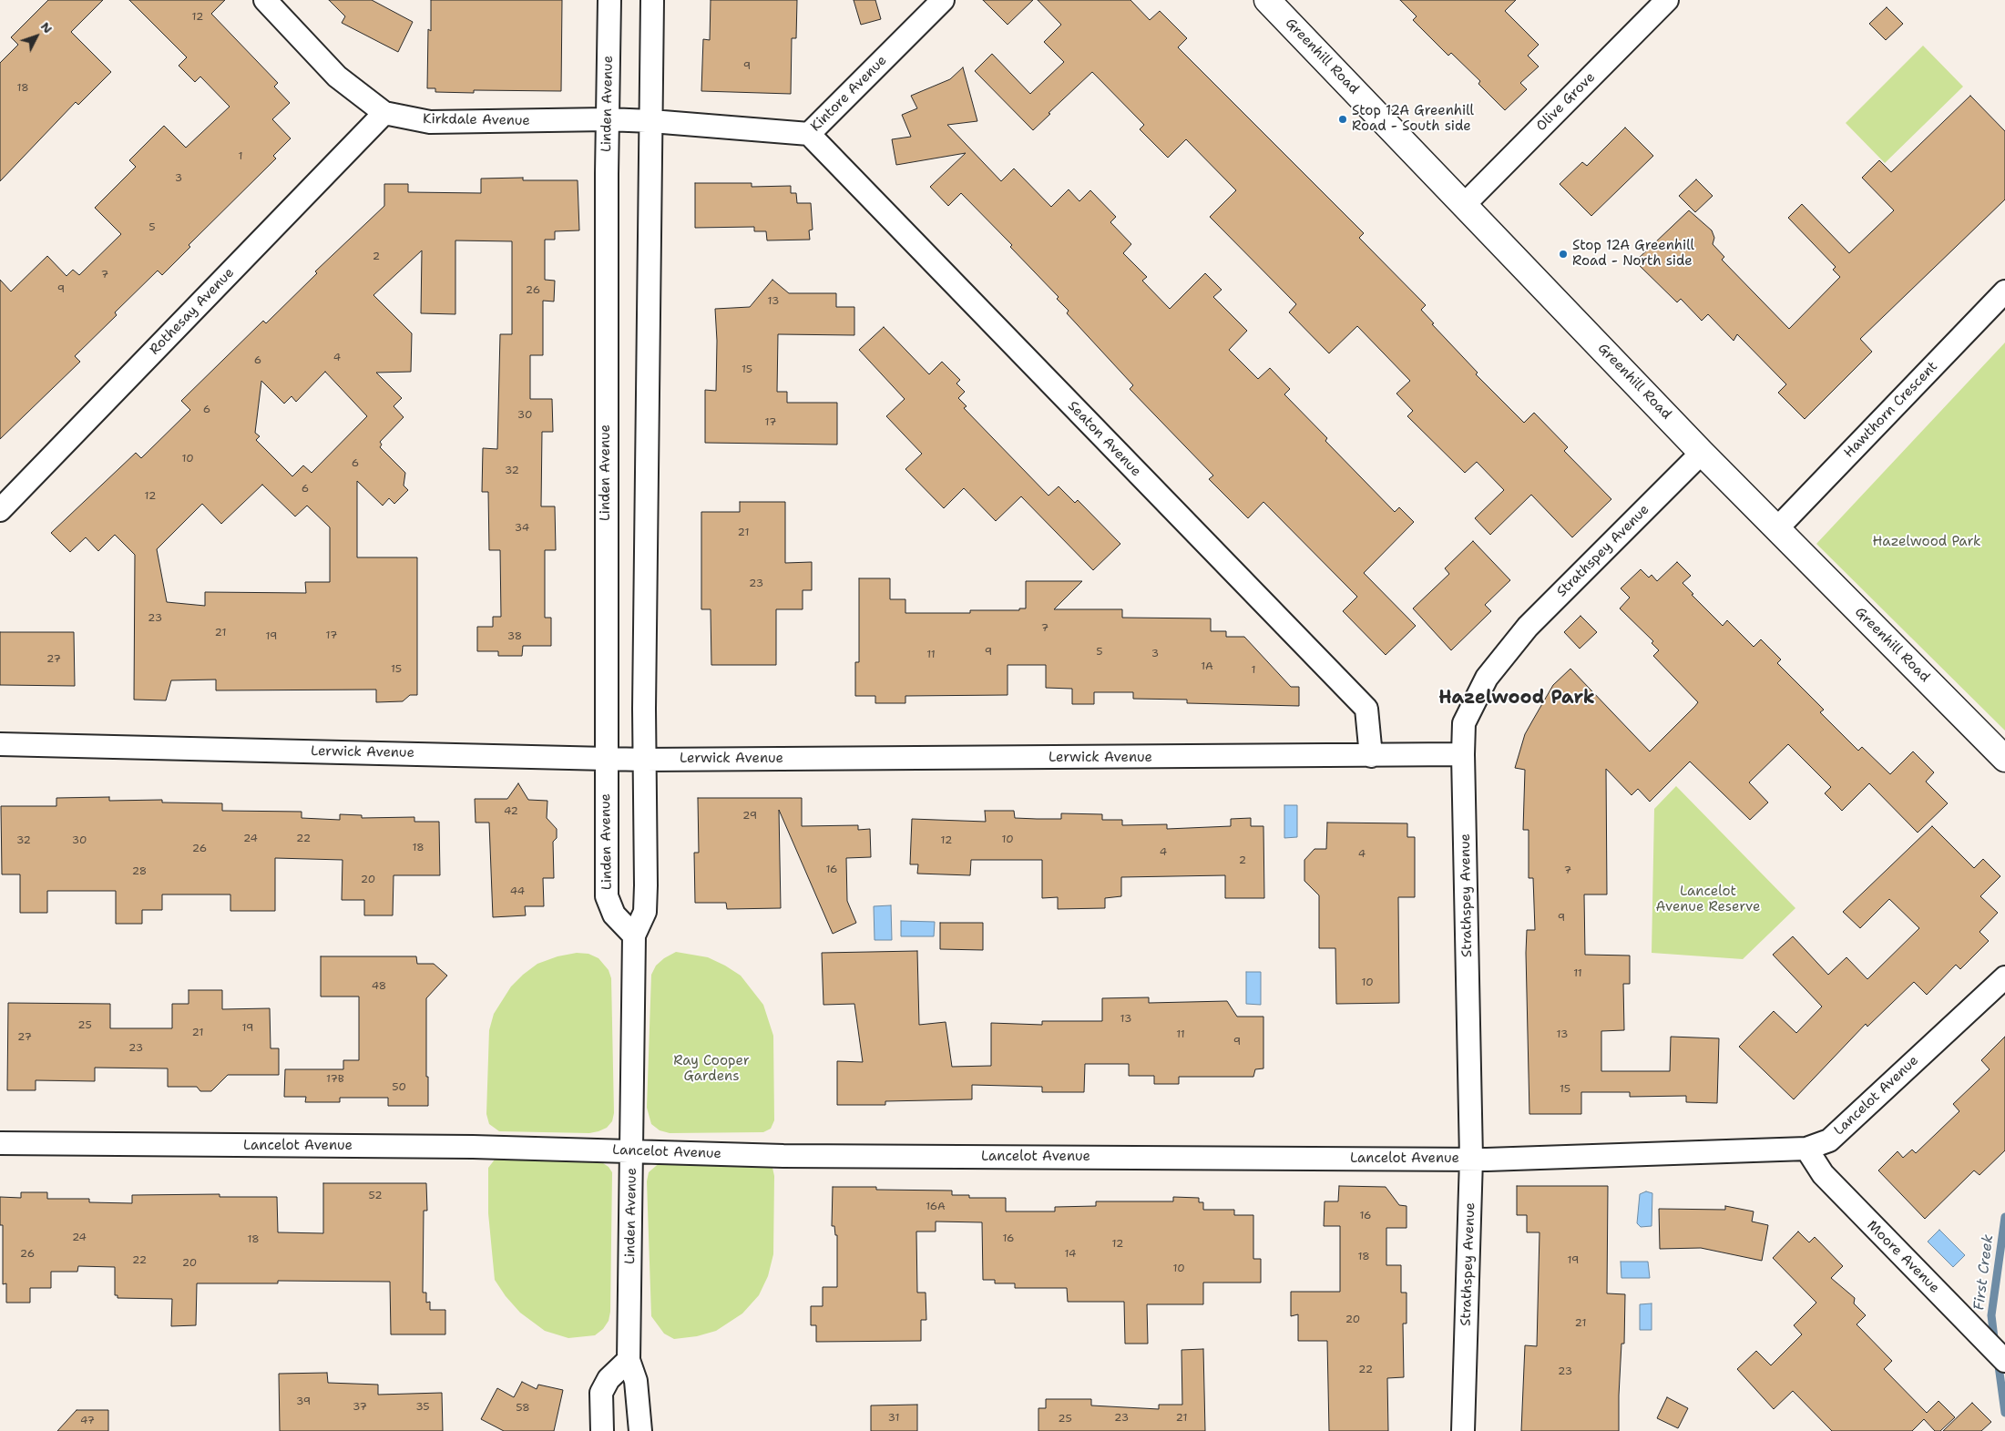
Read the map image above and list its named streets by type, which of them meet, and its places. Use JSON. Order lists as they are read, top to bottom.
{
  "streets": {
    "main road": ["Greenhill Road"],
    "street": [
      "Kintore Avenue",
      "Olive Grove",
      "Linden Avenue",
      "Kirkdale Avenue",
      "Rothesay Avenue",
      "Hawthorn Crescent",
      "Seaton Avenue",
      "Strathspey Avenue",
      "Lerwick Avenue",
      "Lancelot Avenue",
      "Moore Avenue"
    ]
  },
  "crossings": [
    ["Greenhill Road", "Olive Grove"],
    ["Greenhill Road", "Hawthorn Crescent"],
    ["Greenhill Road", "Strathspey Avenue"],
    ["Kintore Avenue", "Linden Avenue"],
    ["Kintore Avenue", "Kirkdale Avenue"],
    ["Kintore Avenue", "Seaton Avenue"],
    ["Linden Avenue", "Kirkdale Avenue"],
    ["Linden Avenue", "Lerwick Avenue"],
    ["Linden Avenue", "Lancelot Avenue"],
    ["Kirkdale Avenue", "Rothesay Avenue"],
    ["Seaton Avenue", "Lerwick Avenue"],
    ["Strathspey Avenue", "Lerwick Avenue"],
    ["Strathspey Avenue", "Lancelot Avenue"],
    ["Lancelot Avenue", "Moore Avenue"]
  ],
  "districts": ["Hazelwood Park"],
  "water": ["First Creek"],
  "parks": ["Hazelwood Park", "Lancelot Avenue Reserve", "Ray Cooper Gardens"],
  "places": ["Stop 12A Greenhill Road - South side", "Stop 12A Greenhill Road - North side"],
  "house_numbers": [
    "12",
    "9",
    "18",
    "1",
    "3",
    "5",
    "2",
    "7",
    "9",
    "26",
    "13",
    "4",
    "6",
    "15",
    "6",
    "30",
    "17",
    "10",
    "6",
    "32",
    "6",
    "12",
    "34",
    "21",
    "23",
    "23",
    "7",
    "21",
    "17",
    "19",
    "38",
    "9",
    "5",
    "3",
    "11",
    "27",
    "1A",
    "15",
    "1",
    "42",
    "29",
    "24",
    "22",
    "10",
    "32",
    "30",
    "12",
    "18",
    "26",
    "4",
    "4",
    "2",
    "16",
    "7",
    "28",
    "20",
    "44",
    "9",
    "11",
    "10",
    "48",
    "13",
    "25",
    "19",
    "21",
    "11",
    "13",
    "27",
    "9",
    "23",
    "17B",
    "50",
    "15",
    "52",
    "16A",
    "16",
    "24",
    "16",
    "18",
    "12",
    "26",
    "14",
    "18",
    "22",
    "19",
    "20",
    "10",
    "20",
    "21",
    "22",
    "23",
    "39",
    "37",
    "35",
    "58",
    "31",
    "23",
    "21",
    "25",
    "47"
  ],
  "north": "top right"
}
